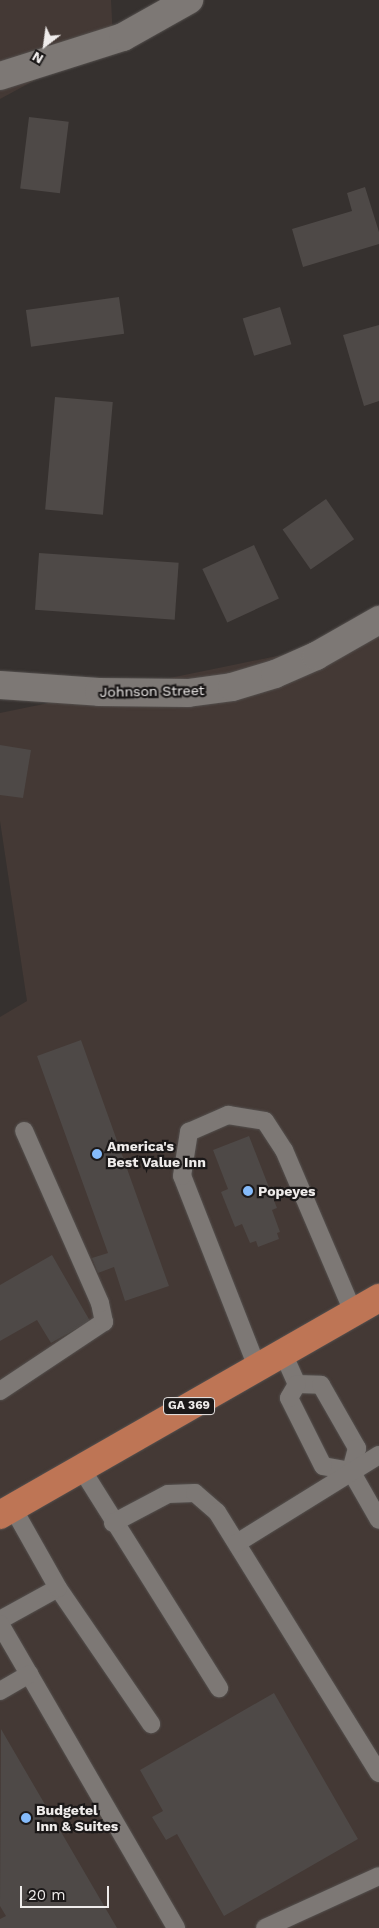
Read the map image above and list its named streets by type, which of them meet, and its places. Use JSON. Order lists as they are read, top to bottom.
{
  "streets": {
    "main road": ["GA 369"],
    "street": ["Johnson Street"]
  },
  "places": ["America's Best Value Inn", "Popeyes", "Budgetel Inn & Suites"],
  "scale_bar": "20 m",
  "north": "bottom left"
}
